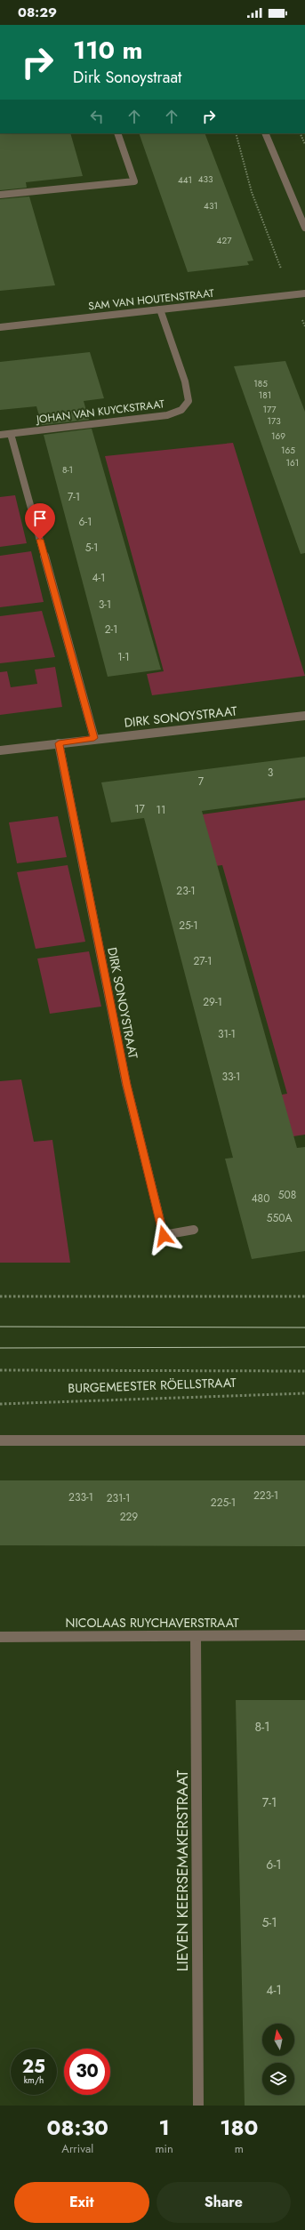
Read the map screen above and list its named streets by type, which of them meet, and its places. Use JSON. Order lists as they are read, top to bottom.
{
  "streets": {
    "street": [
      "SAM VAN HOUTENSTRAAT",
      "JOHAN VAN KUYCKSTRAAT",
      "DIRK SONOYSTRAAT",
      "NICOLAAS RUYCHAVERSTRAAT",
      "LIEVEN KEERSEMAKERSTRAAT"
    ],
    "path": ["BURGEMEESTER RÖELLSTRAAT"]
  },
  "crossings": [
    ["SAM VAN HOUTENSTRAAT", "JOHAN VAN KUYCKSTRAAT"],
    ["NICOLAAS RUYCHAVERSTRAAT", "LIEVEN KEERSEMAKERSTRAAT"]
  ],
  "house_numbers": [
    "433",
    "441",
    "431",
    "427",
    "185",
    "181",
    "177",
    "173",
    "169",
    "165",
    "161",
    "8-1",
    "7-1",
    "6-1",
    "5-1",
    "4-1",
    "3-1",
    "2-1",
    "1-1",
    "3",
    "7",
    "17",
    "11",
    "23-1",
    "25-1",
    "27-1",
    "29-1",
    "31-1",
    "33-1",
    "508",
    "480",
    "550A",
    "223-1",
    "233-1",
    "231-1",
    "225-1",
    "229",
    "8-1",
    "7-1",
    "6-1",
    "5-1",
    "4-1"
  ],
  "north": "top",
  "page": {
    "status": "08:29",
    "turn": ["110 m", "Dirk Sonoystraat"],
    "speed": "25 km/h",
    "limit": "30",
    "eta": [
      "08:30",
      "Arrival",
      "1",
      "min",
      "180",
      "m"
    ],
    "buttons": ["Exit", "Share"]
  }
}
